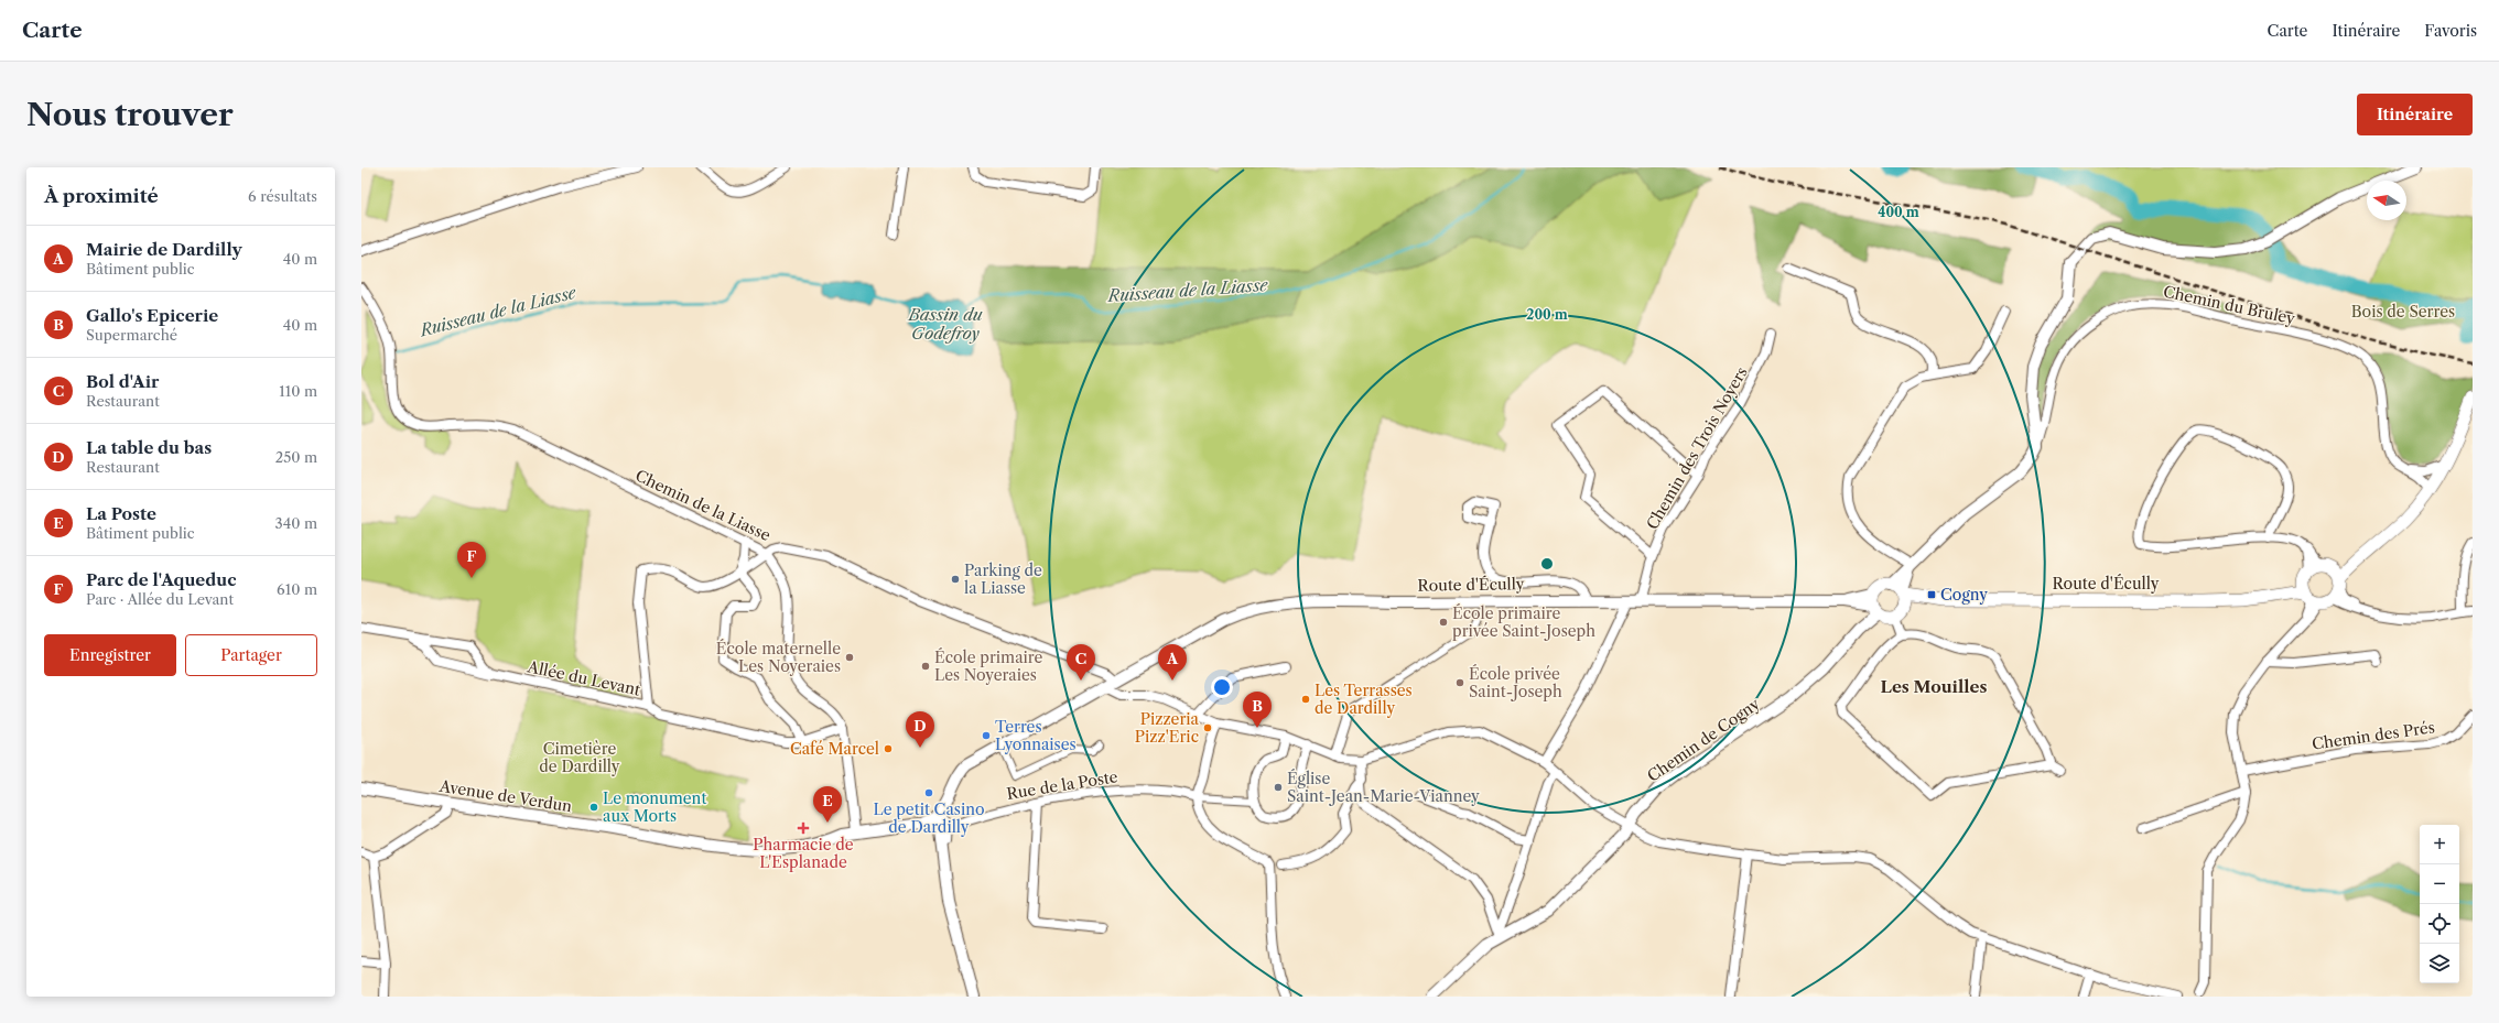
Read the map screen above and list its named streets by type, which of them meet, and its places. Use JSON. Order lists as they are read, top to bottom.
{
  "streets": {
    "main road": ["Route d'Écully"],
    "street": [
      "Chemin du Bruley",
      "Chemin des Trois Noyers",
      "Chemin de la Liasse",
      "Allée du Levant",
      "Chemin des Prés",
      "Chemin de Cogny",
      "Rue de la Poste",
      "Avenue de Verdun"
    ]
  },
  "crossings": [
    ["Chemin des Trois Noyers", "Route d'Écully"],
    ["Chemin de la Liasse", "Route d'Écully"],
    ["Route d'Écully", "Chemin de Cogny"]
  ],
  "districts": ["Les Mouilles"],
  "water": ["Ruisseau de la Liasse", "Bassin du Godefroy"],
  "parks": ["Bois de Serres", "Cimetière de Dardilly"],
  "places": {
    "other": [
      "Parking de la Liasse",
      "École primaire privée Saint-Joseph",
      "École maternelle Les Noyeraies",
      "École primaire Les Noyeraies",
      "École privée Saint-Joseph",
      "Les Terrasses de Dardilly",
      "Pizzeria Pizz'Eric",
      "Terres Lyonnaises",
      "Café Marcel",
      "Église Saint-Jean-Marie-Vianney",
      "Le petit Casino de Dardilly",
      "Le monument aux Morts"
    ],
    "transit": ["Cogny"],
    "health": ["Pharmacie de L'Esplanade"]
  },
  "north": "left",
  "page": {
    "header": "Carte",
    "nav": ["Carte", "Itinéraire", "Favoris"],
    "buttons": [
      "Itinéraire",
      ["Enregistrer", "Partager"]
    ],
    "title": "Nous trouver",
    "heading": ["À proximité", "6 résultats"],
    "list": [
      {
        "mark": "A",
        "name": "Mairie de Dardilly",
        "note": "Bâtiment public",
        "value": "40 m"
      },
      {
        "mark": "B",
        "name": "Gallo's Epicerie",
        "note": "Supermarché",
        "value": "40 m"
      },
      {
        "mark": "C",
        "name": "Bol d'Air",
        "note": "Restaurant",
        "value": "110 m"
      },
      {
        "mark": "D",
        "name": "La table du bas",
        "note": "Restaurant",
        "value": "250 m"
      },
      {
        "mark": "E",
        "name": "La Poste",
        "note": "Bâtiment public",
        "value": "340 m"
      },
      {
        "mark": "F",
        "name": "Parc de l'Aqueduc",
        "note": "Parc · Allée du Levant",
        "value": "610 m"
      }
    ],
    "pins": [
      "F",
      "A",
      "C",
      "B",
      "D",
      "E"
    ],
    "map_buttons": ["+", "−"]
  },
  "rings": ["400 m", "200 m"]
}
